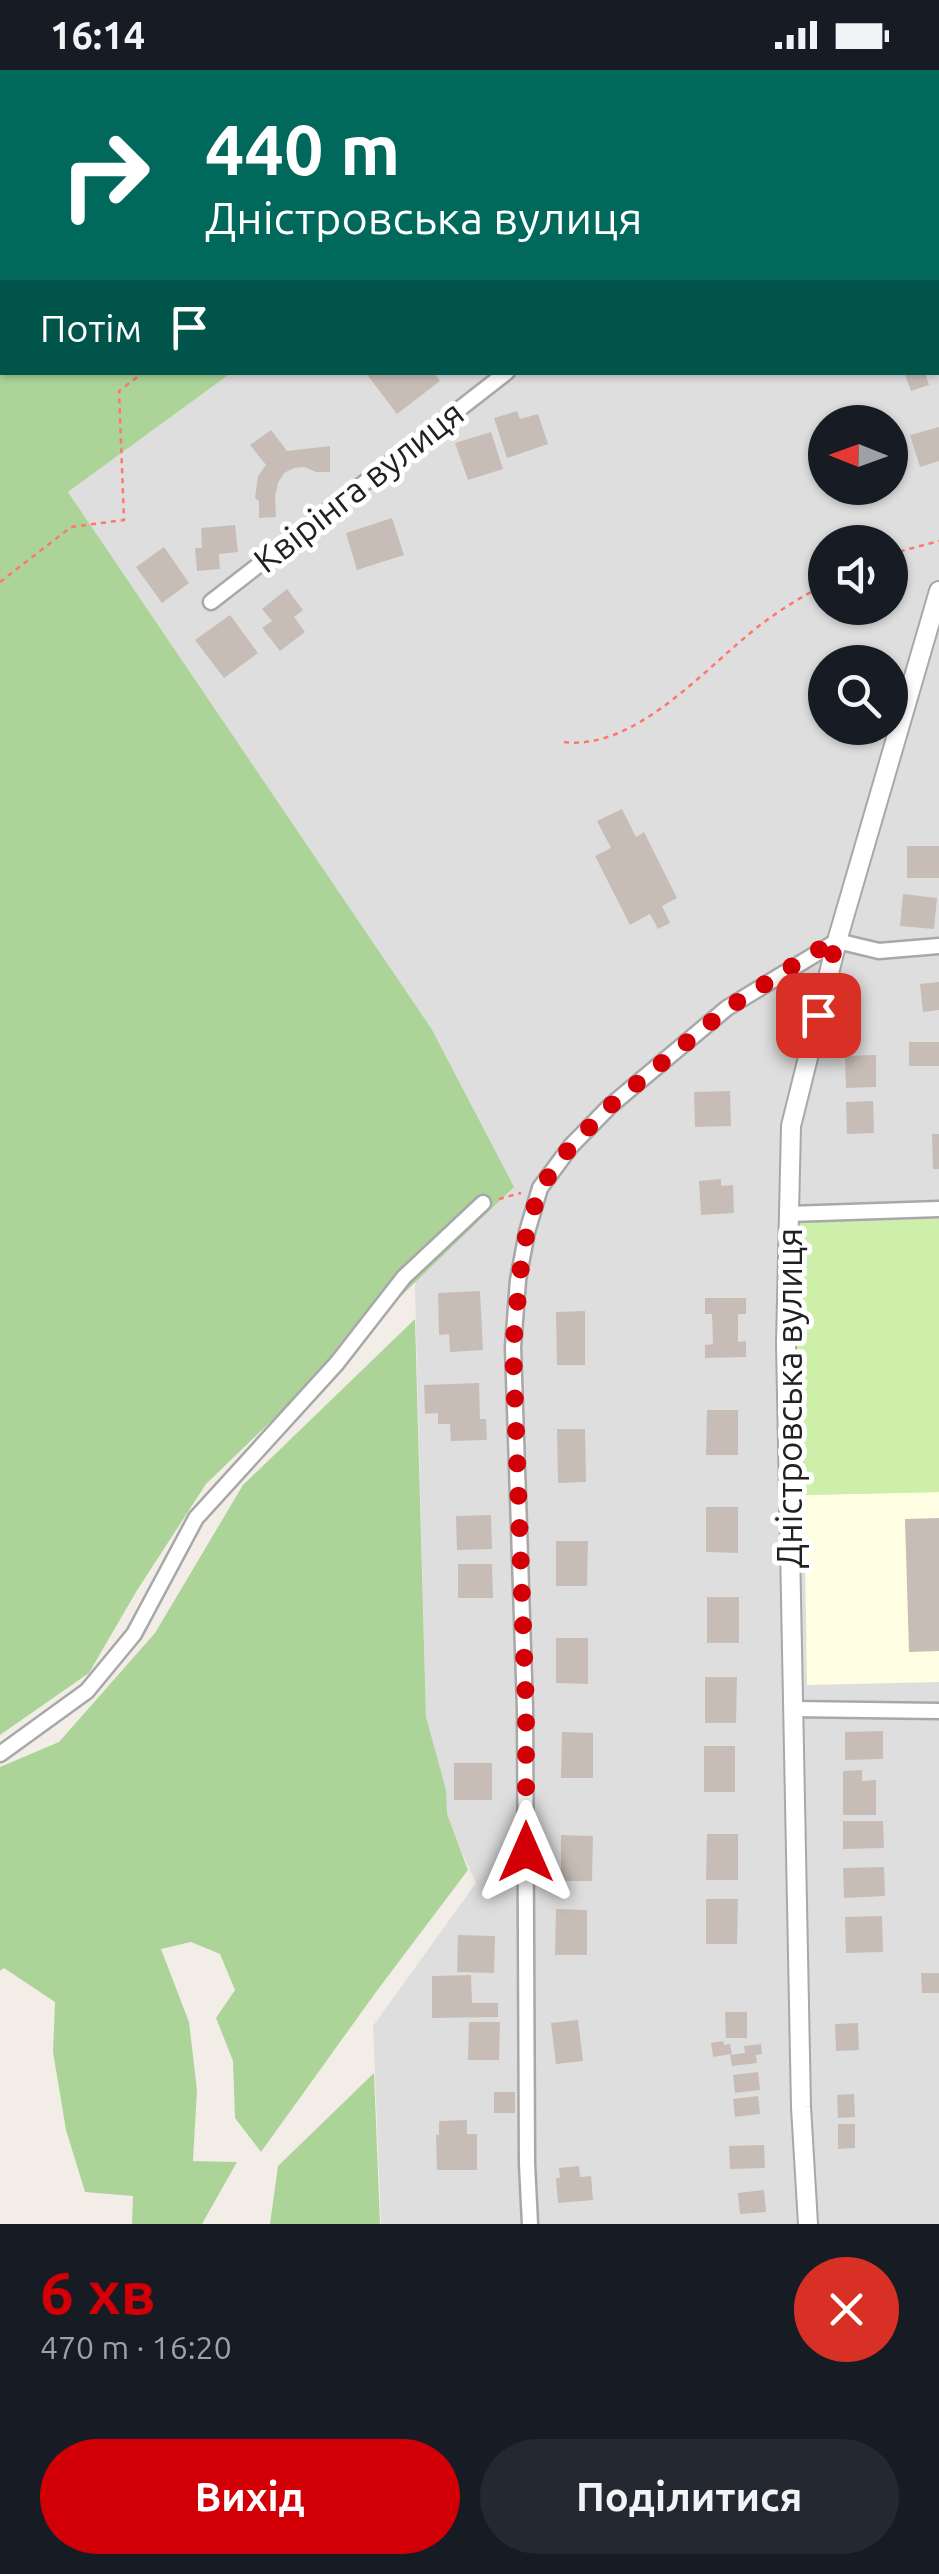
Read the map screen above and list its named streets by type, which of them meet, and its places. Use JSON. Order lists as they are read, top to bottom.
{
  "streets": {
    "street": ["Квірінга вулиця", "Дністровська вулиця"]
  },
  "north": "left",
  "page": {
    "status": "16:14",
    "turn": ["440 m", "Дністровська вулиця"],
    "then": "Потім",
    "heading": ["6 хв", "470 m · 16:20"],
    "buttons": ["Вихід", "Поділитися"]
  }
}
